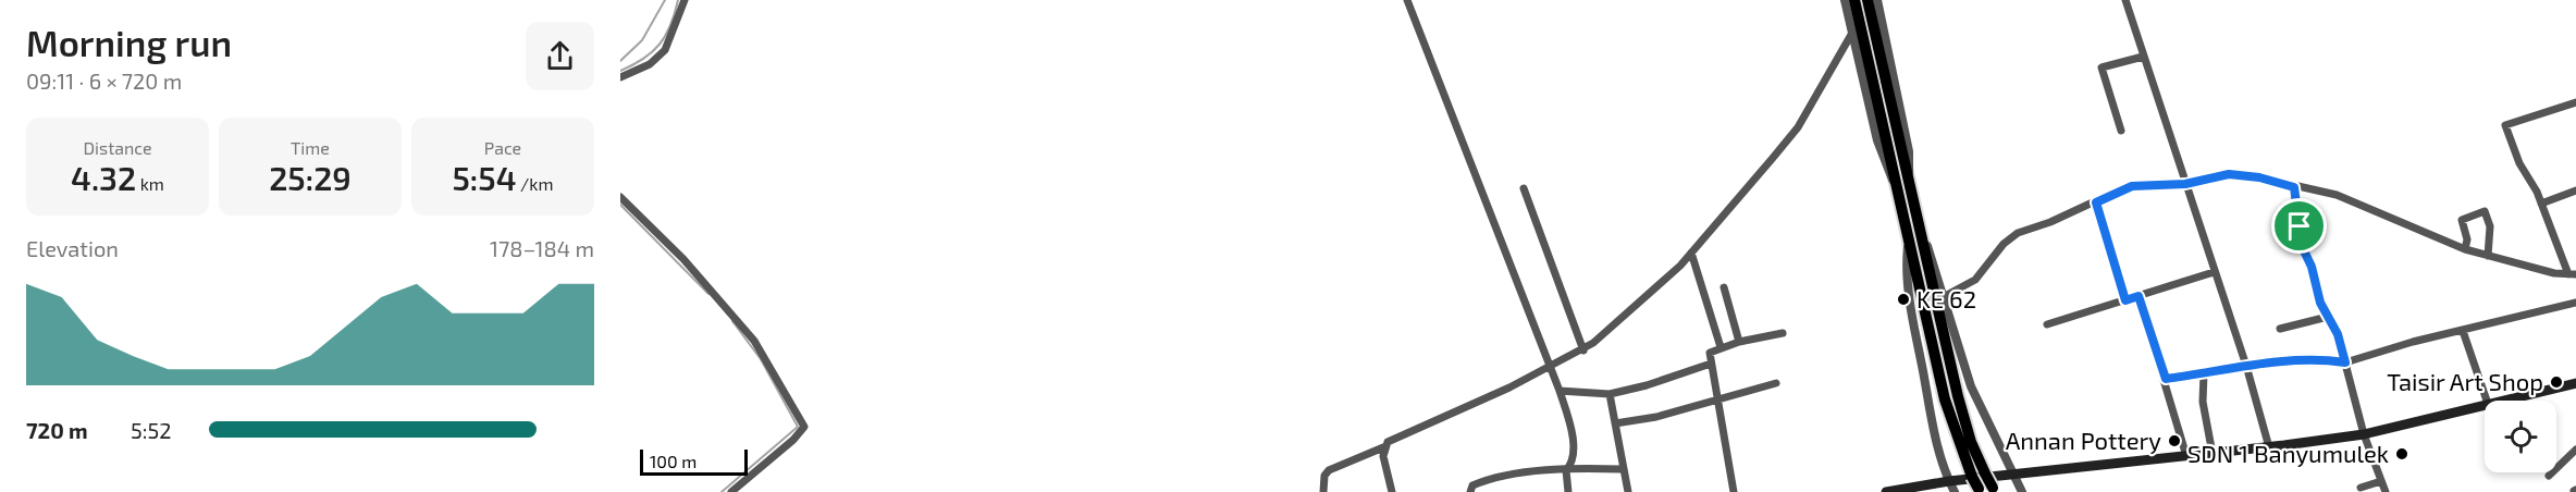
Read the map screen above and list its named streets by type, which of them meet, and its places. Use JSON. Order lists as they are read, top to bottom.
{
  "places": [
    "KE 62",
    "Taisir Art Shop",
    "Annan Pottery",
    "SDN 1 Banyumulek"
  ],
  "scale_bar": "100 m",
  "page": {
    "heading": ["Morning run", "09:11 · 6 × 720 m"],
    "stats": [
      ["Distance", "4.32 km"],
      ["Time", "25:29"],
      ["Pace", "5:54 /km"]
    ],
    "chart": ["Elevation", "178–184 m"],
    "list": [
      {
        "name": "720 m",
        "note": "5:52"
      }
    ],
    "scale": "100 m"
  }
}
